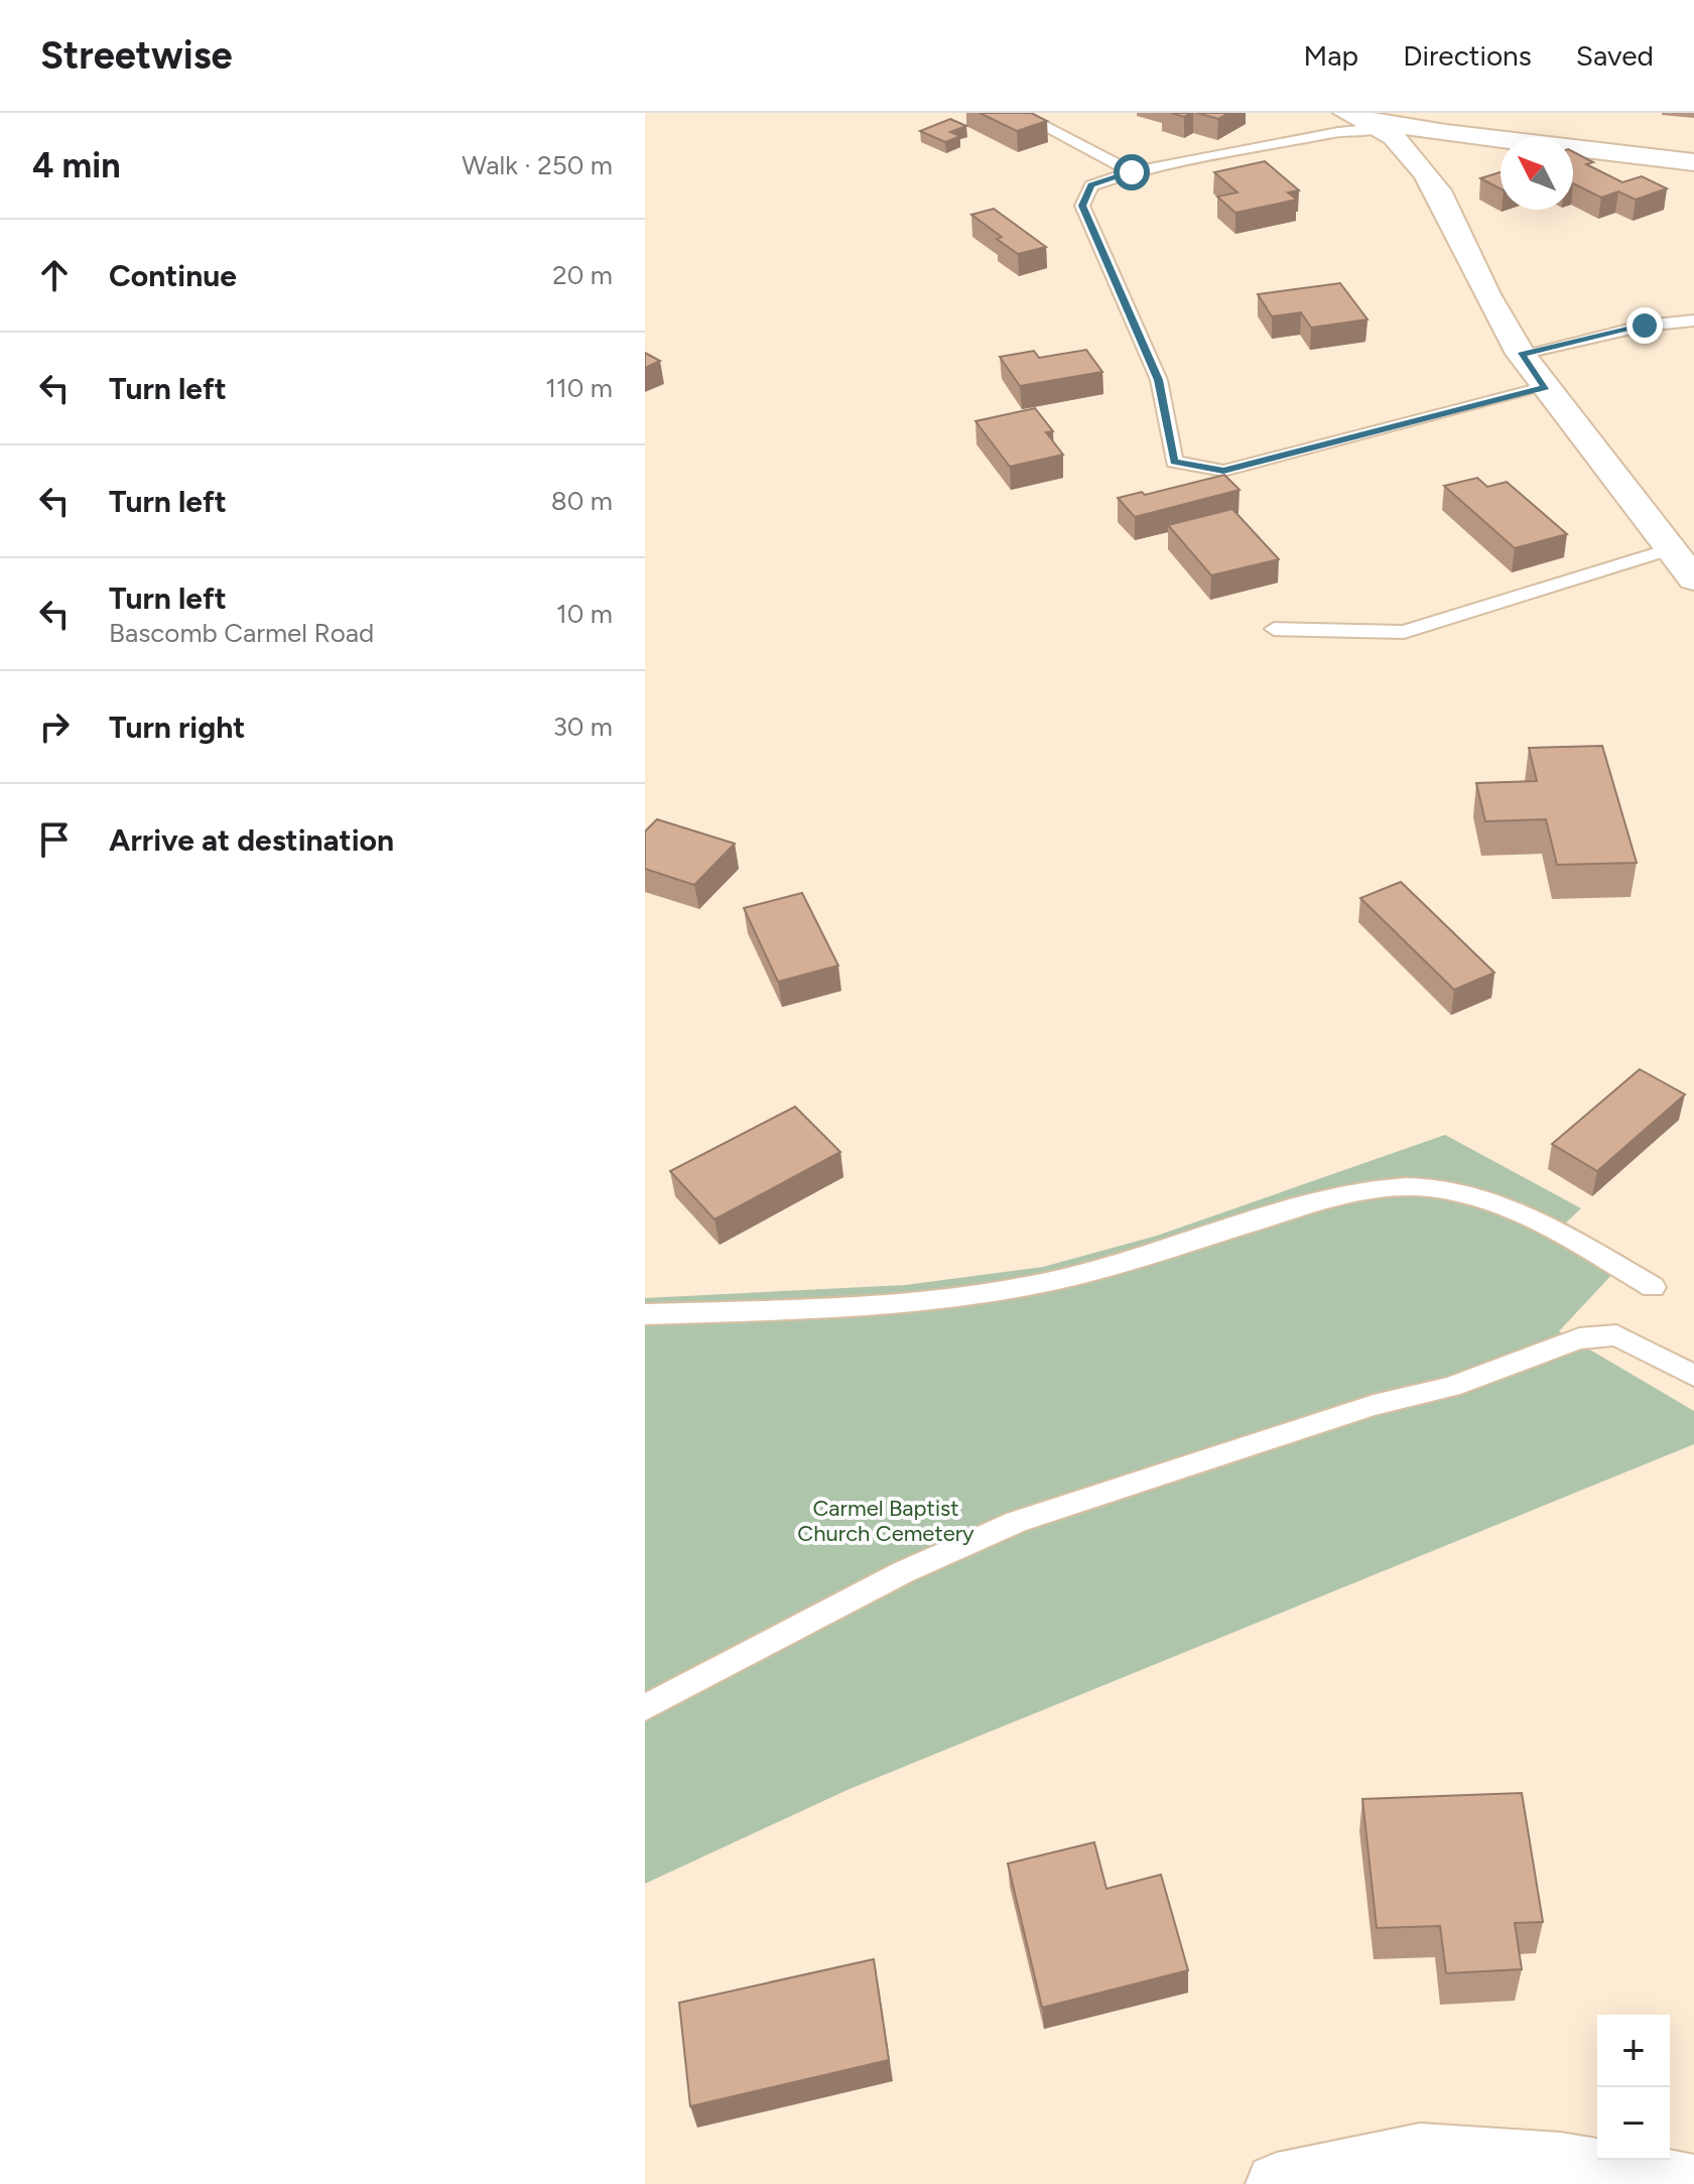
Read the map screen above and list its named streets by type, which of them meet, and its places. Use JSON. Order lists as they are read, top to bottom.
{
  "parks": ["Carmel Baptist Church Cemetery"],
  "north": "top left",
  "page": {
    "header": "Streetwise",
    "nav": ["Map", "Directions", "Saved"],
    "heading": ["4 min", "Walk · 250 m"],
    "list": [
      ["Continue", "20 m"],
      ["Turn left", "110 m"],
      ["Turn left", "80 m"],
      ["Turn left", "Bascomb Carmel Road", "10 m"],
      ["Turn right", "30 m"],
      "Arrive at destination"
    ],
    "map_buttons": ["+", "−"]
  }
}
